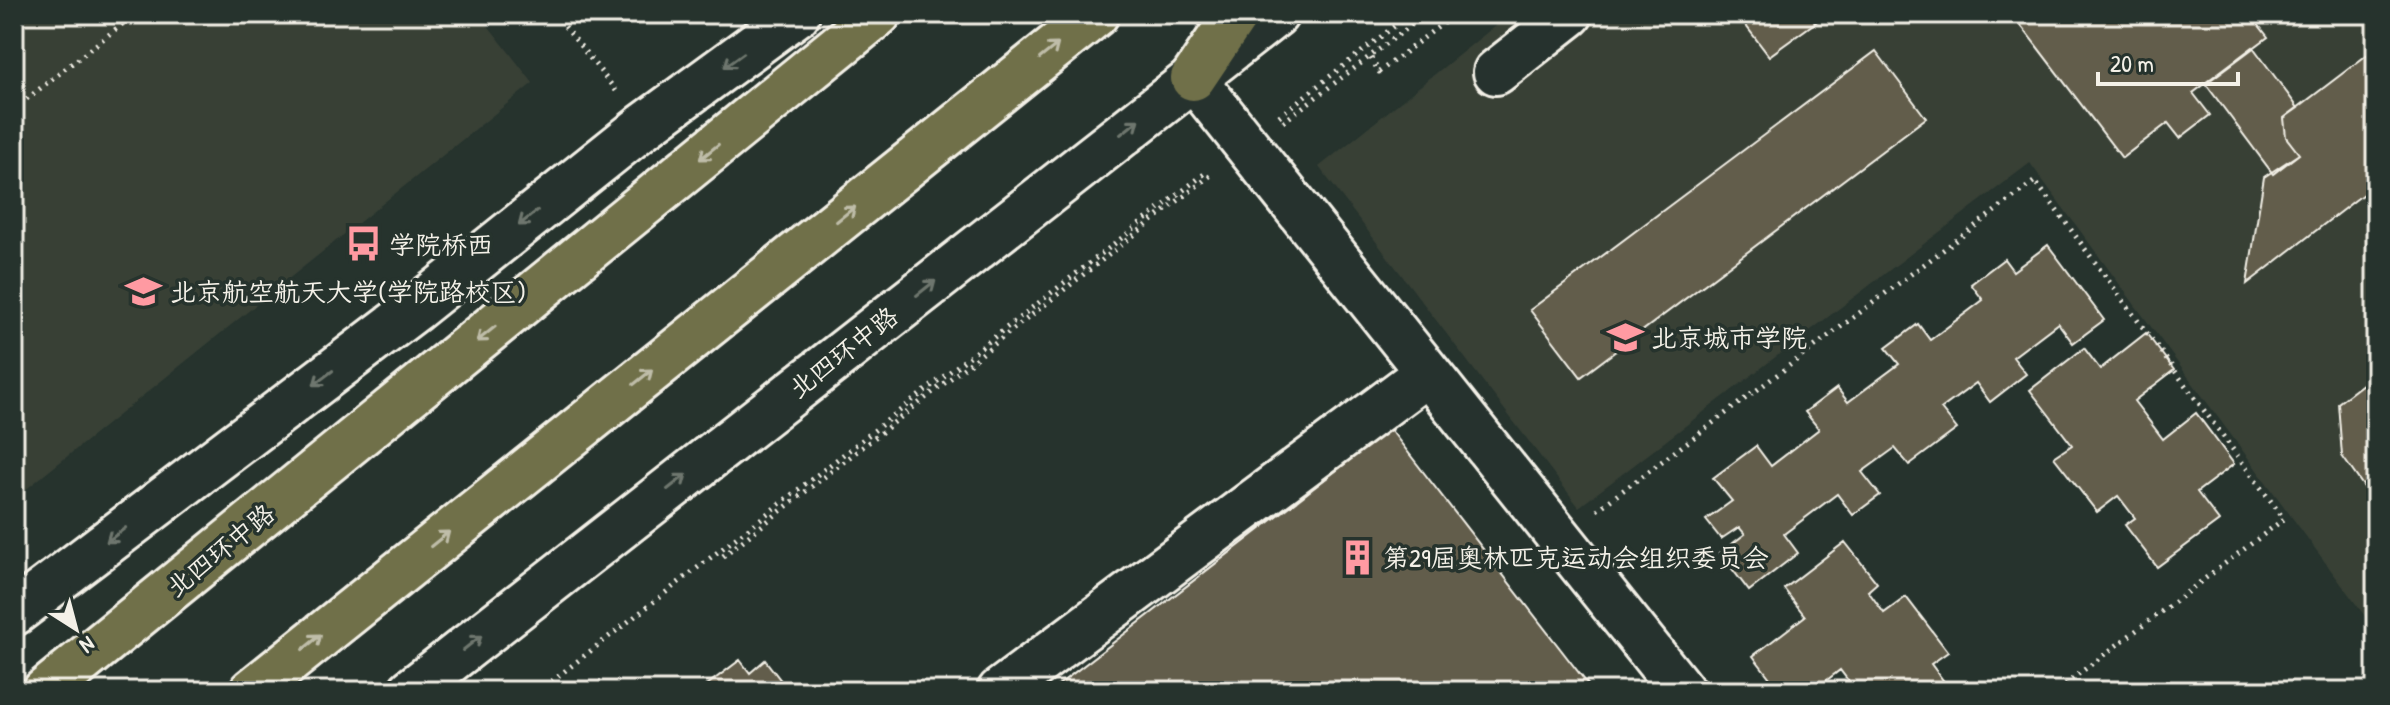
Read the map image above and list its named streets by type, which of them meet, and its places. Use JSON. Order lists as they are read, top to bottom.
{
  "streets": {
    "highway": ["北四环中路"]
  },
  "places": {
    "bus stop": ["学院桥西"],
    "school or university": ["北京航空航天大学(学院路校区)", "北京城市学院"],
    "building": ["第29届奥林匹克运动会组织委员会"]
  },
  "scale_bar": "20 m",
  "north": "bottom right"
}
